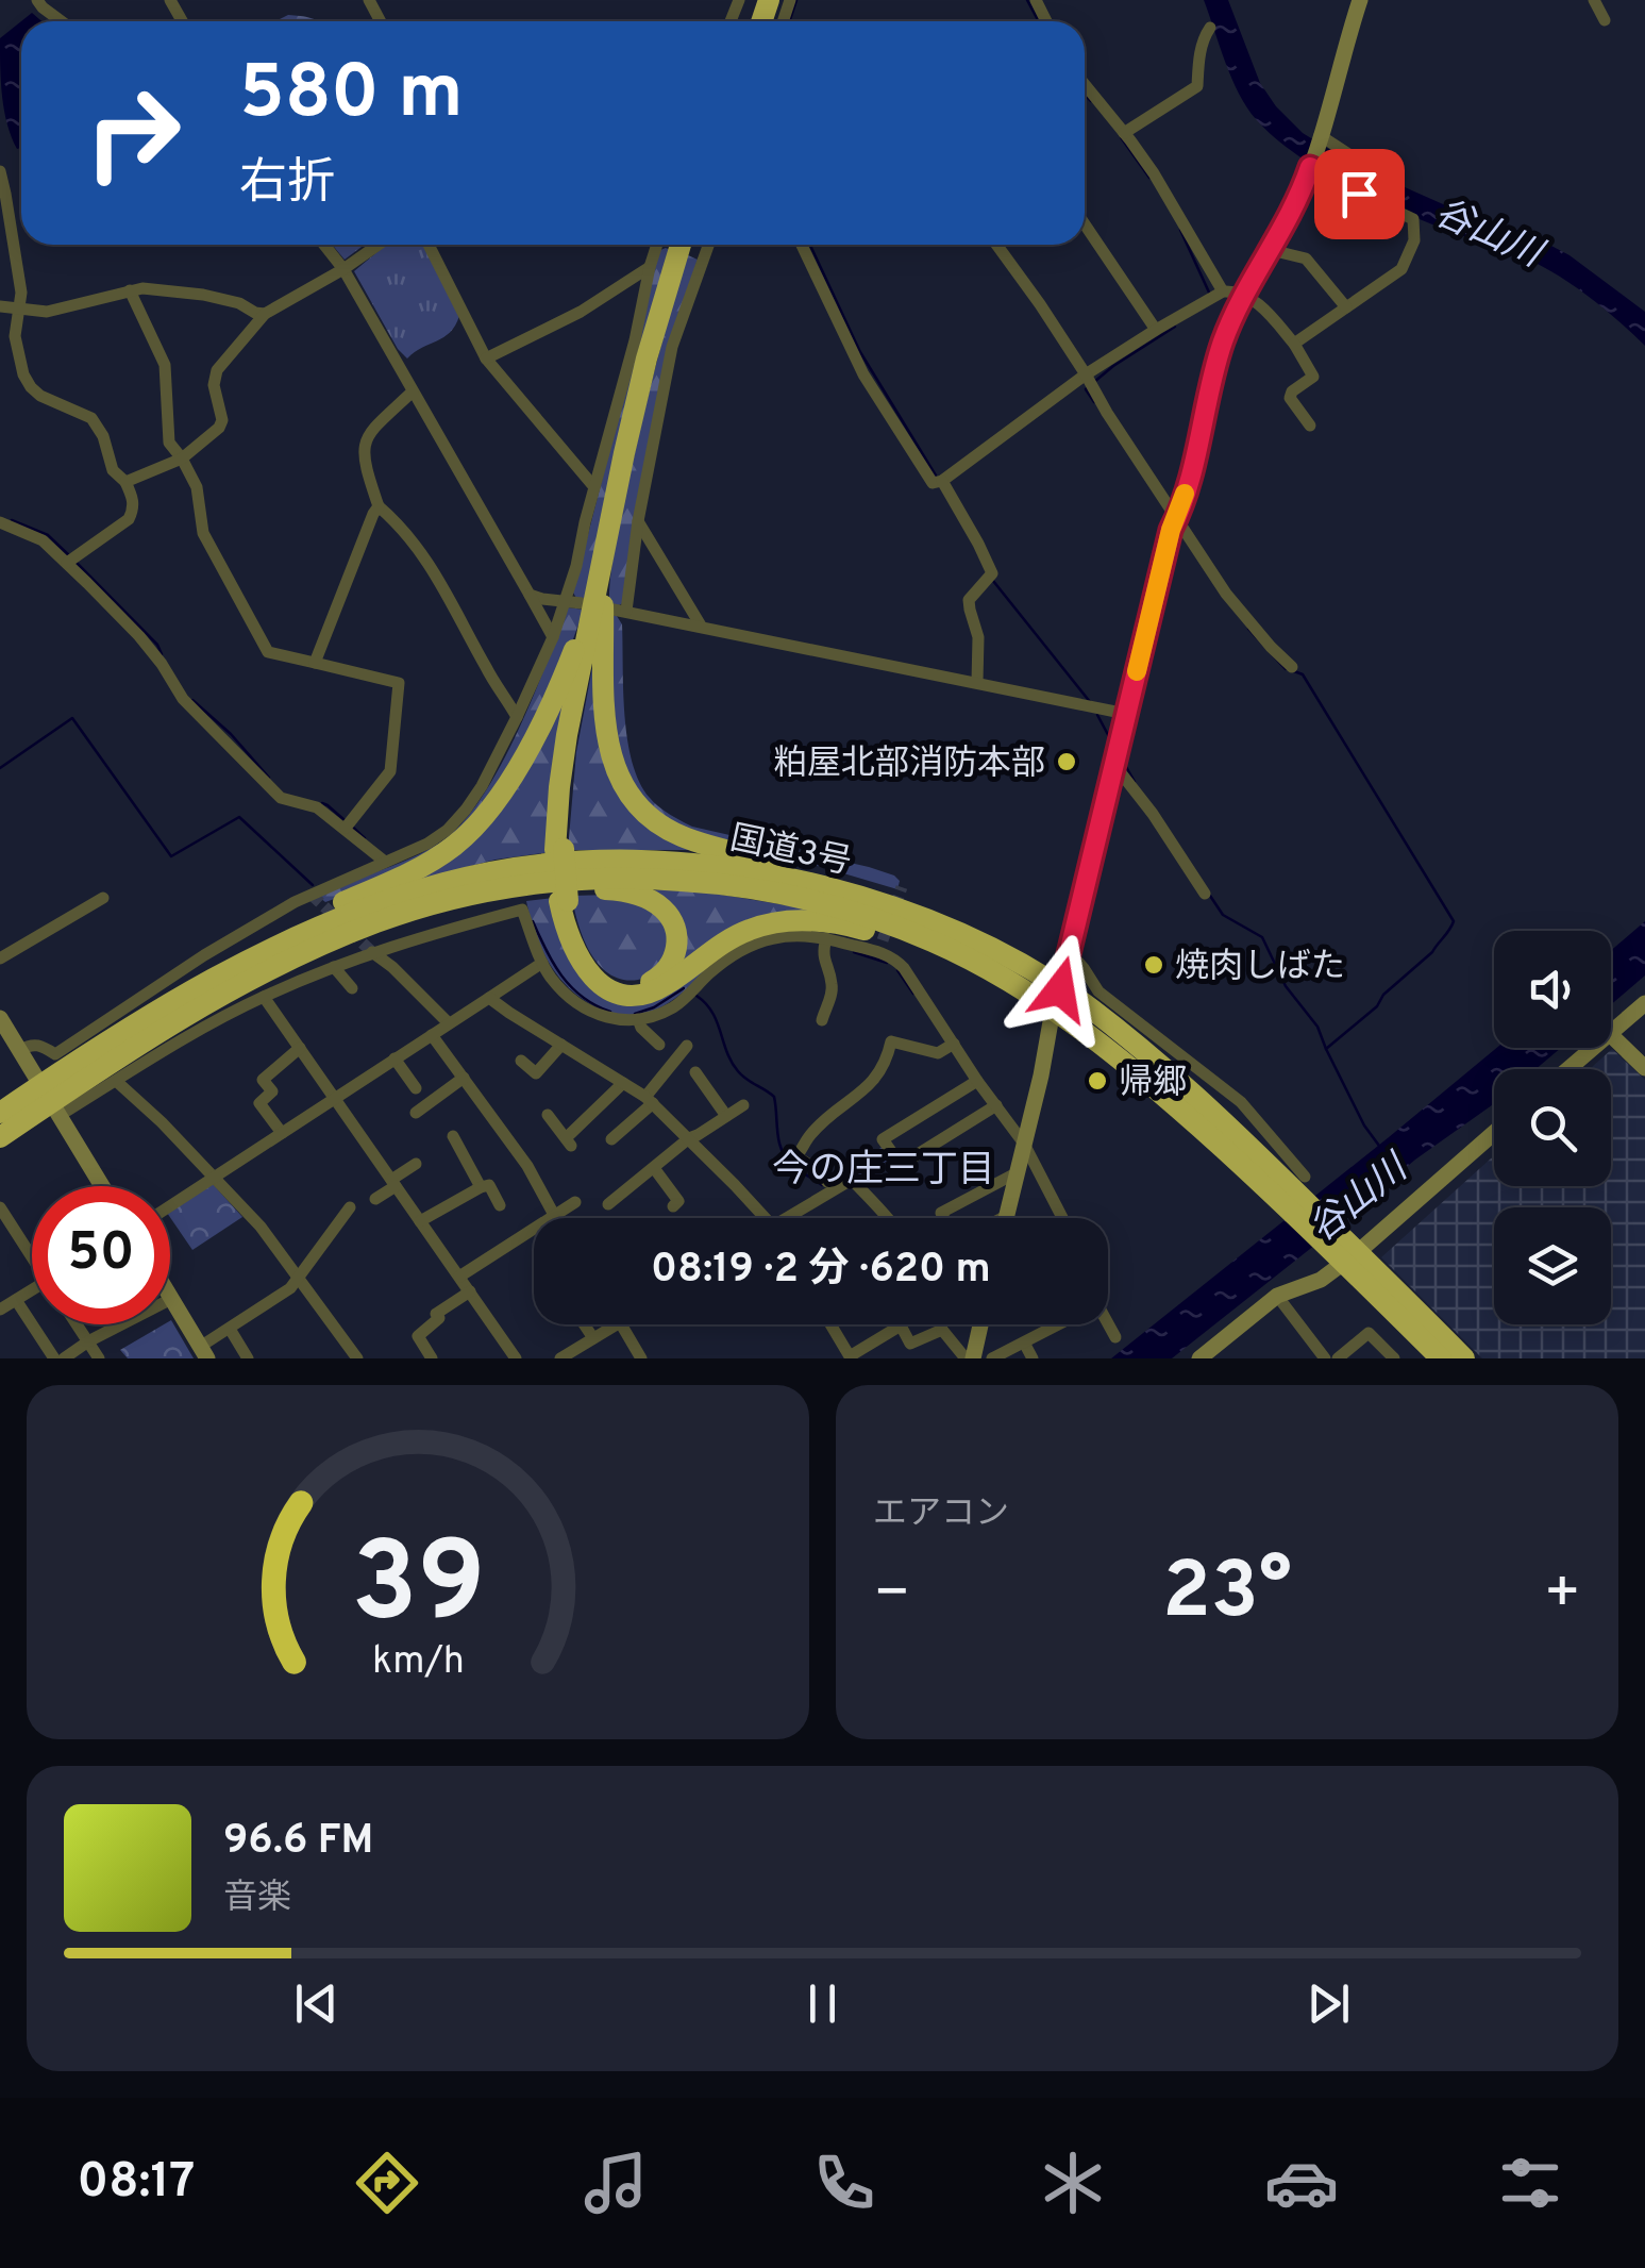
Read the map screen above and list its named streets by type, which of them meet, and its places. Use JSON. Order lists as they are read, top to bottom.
{
  "streets": {
    "highway": ["国道3号"]
  },
  "districts": ["今の庄三丁目"],
  "water": ["谷山川"],
  "places": ["粕屋北部消防本部", "焼肉しばた", "帰郷"],
  "page": {
    "turn": ["580 m", "右折"],
    "limit": "50",
    "trip": "08:19 · 2 分 · 620 m",
    "tile": "エアコン",
    "heat": ["−", "23°", "+"],
    "song": ["96.6 FM", "音楽"],
    "tabs": "08:17",
    "gauge": ["39", "km/h"]
  }
}
